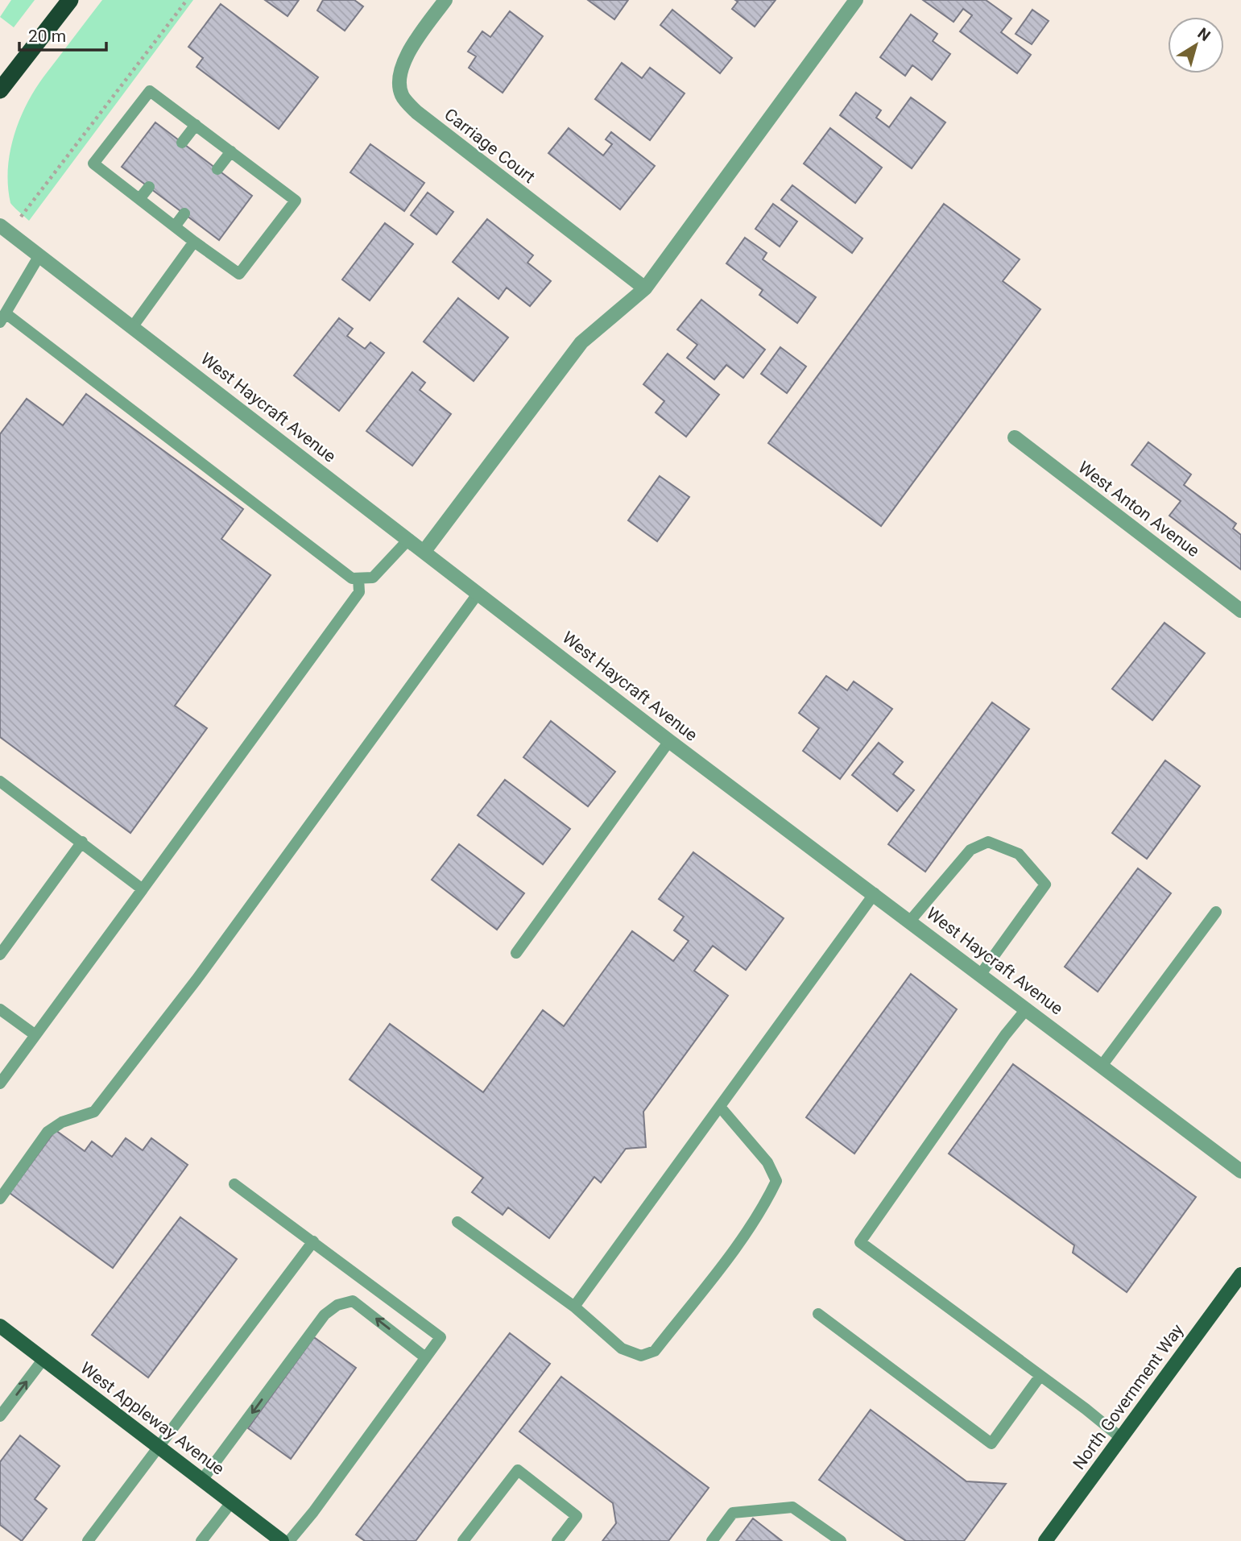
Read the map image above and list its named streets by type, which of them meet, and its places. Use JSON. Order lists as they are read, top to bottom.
{
  "streets": {
    "main road": ["North Government Way", "West Appleway Avenue"],
    "street": ["Carriage Court", "West Haycraft Avenue", "West Anton Avenue"]
  },
  "scale_bar": "20 m",
  "north": "top right"
}
